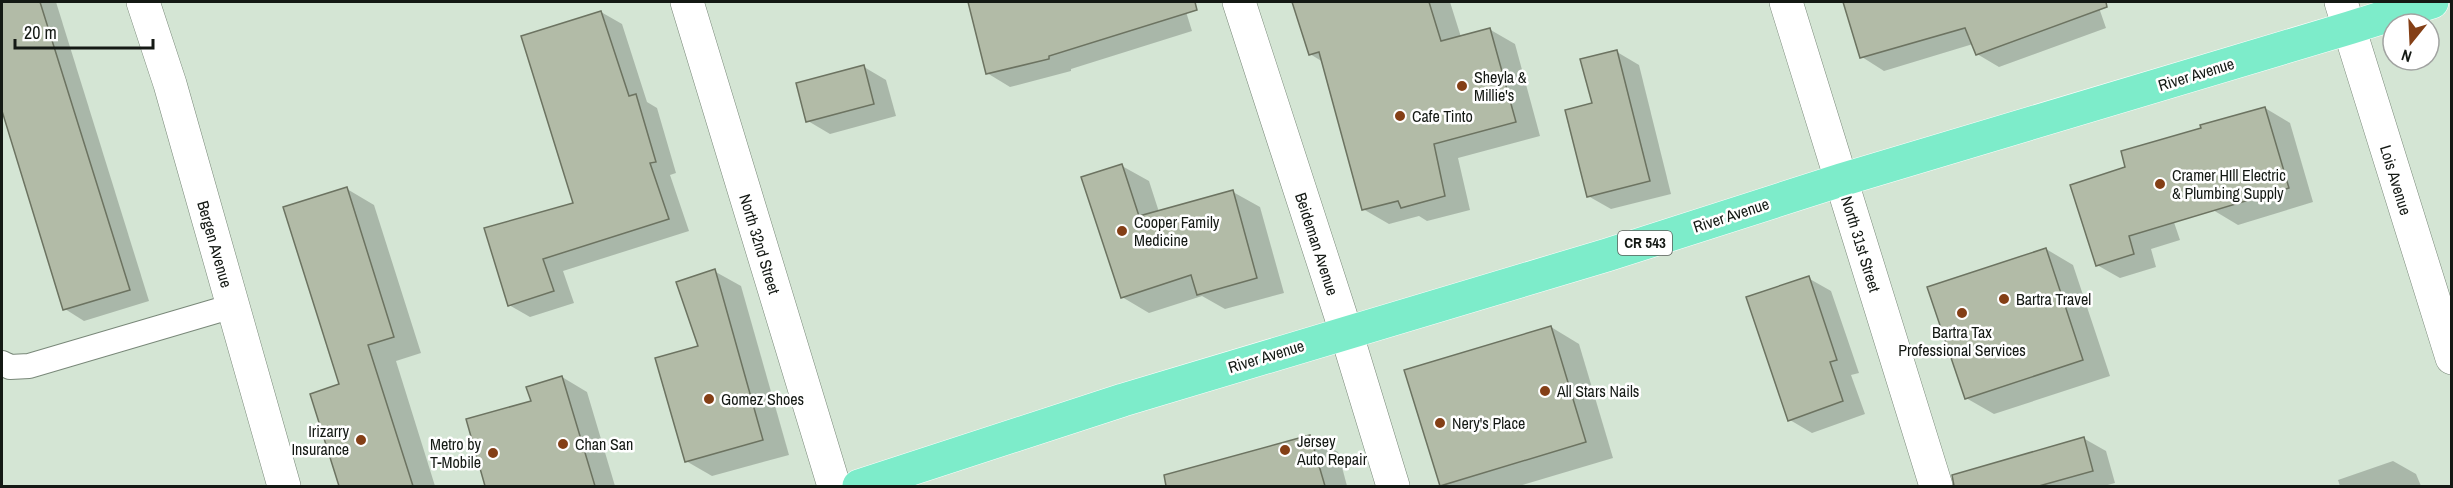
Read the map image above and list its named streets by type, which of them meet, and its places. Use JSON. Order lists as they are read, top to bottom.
{
  "streets": {
    "main road": ["River Avenue", "CR 543"],
    "street": [
      "Lois Avenue",
      "Bergen Avenue",
      "North 32nd Street",
      "Beideman Avenue",
      "North 31st Street"
    ]
  },
  "crossings": [
    ["River Avenue", "Lois Avenue"],
    ["River Avenue", "Beideman Avenue"],
    ["River Avenue", "North 31st Street"]
  ],
  "places": [
    "Sheyla & Millie's",
    "Cafe Tinto",
    "Cramer HIll Electric & Plumbing Supply",
    "Cooper Family Medicine",
    "Bartra Travel",
    "Bartra Tax Professional Services",
    "All Stars Nails",
    "Gomez Shoes",
    "Nery's Place",
    "Irizarry Insurance",
    "Chan San",
    "Jersey Auto Repair",
    "Metro by T-Mobile"
  ],
  "scale_bar": "20 m",
  "north": "bottom"
}
